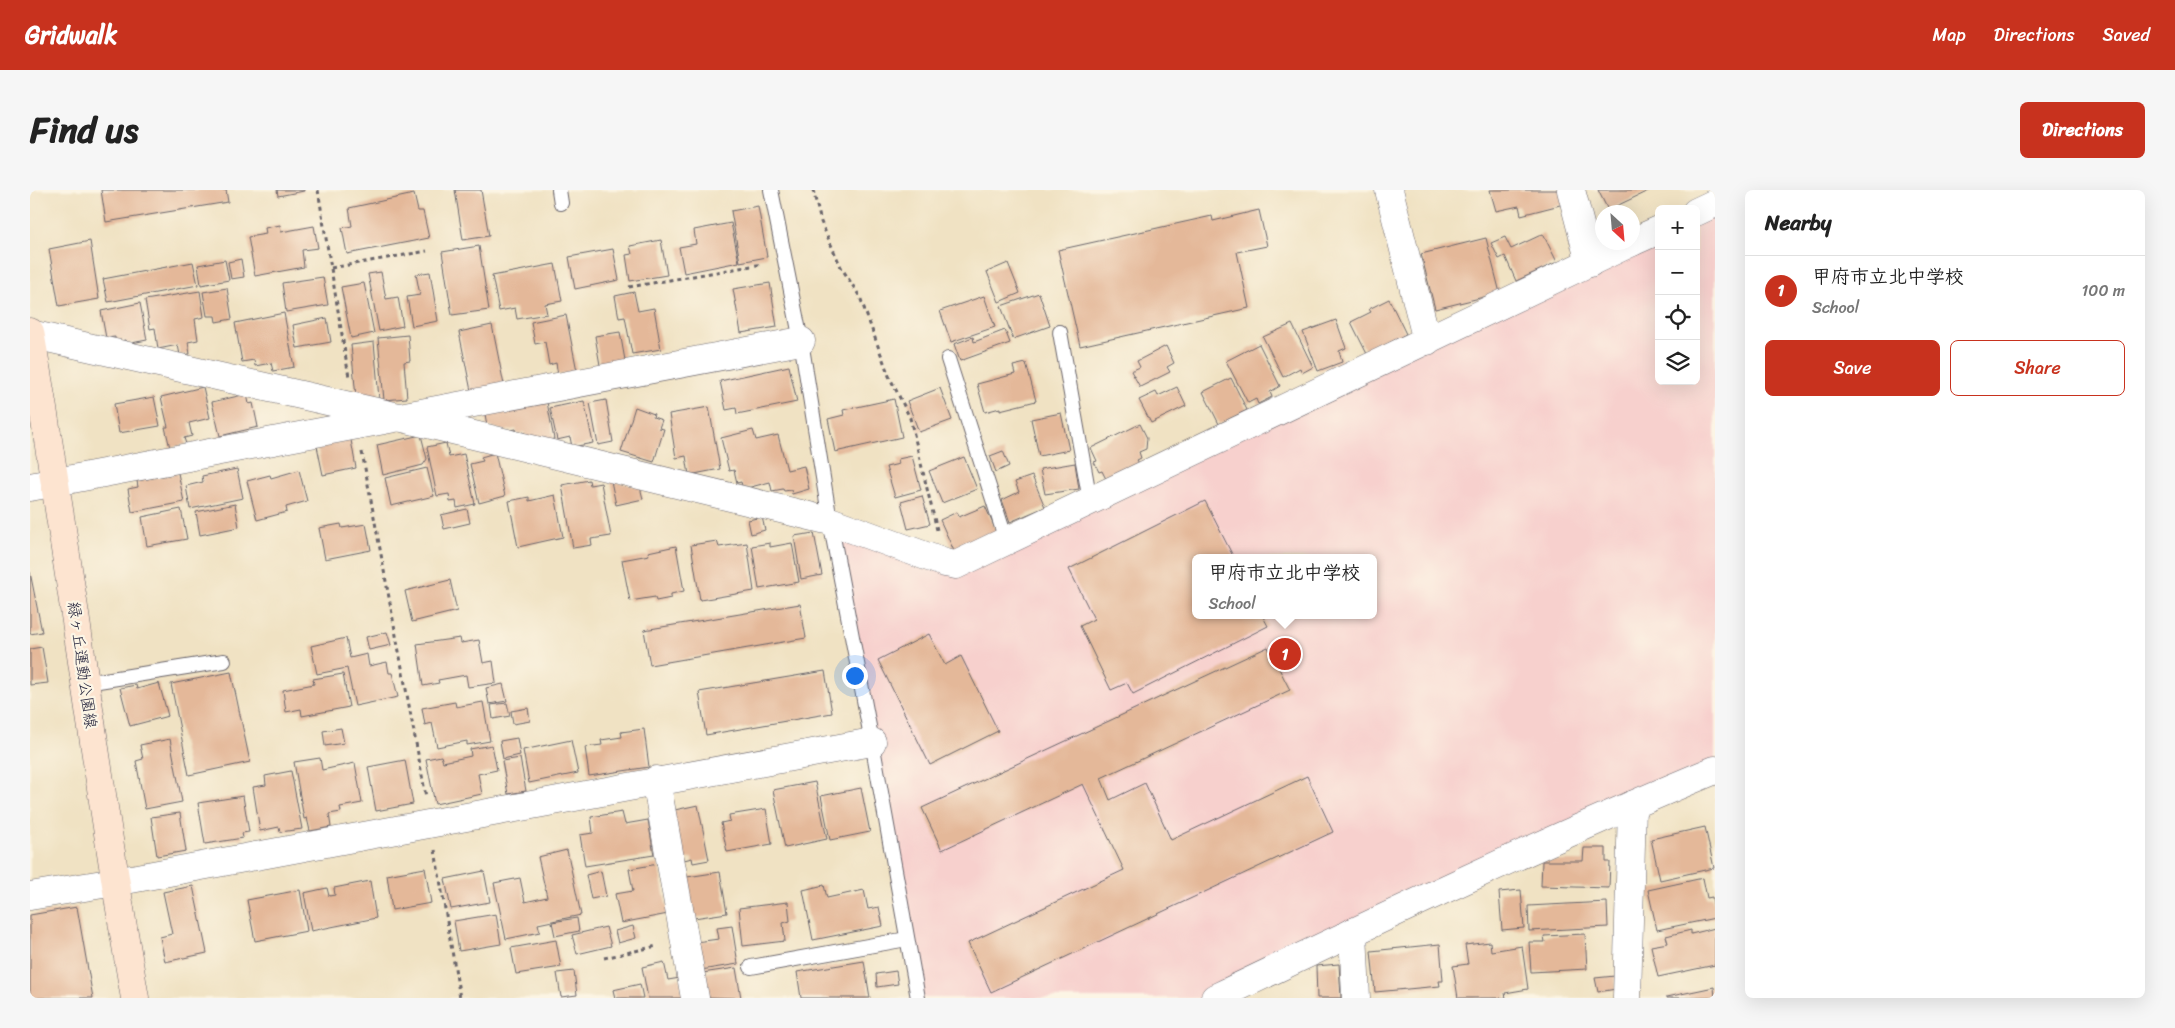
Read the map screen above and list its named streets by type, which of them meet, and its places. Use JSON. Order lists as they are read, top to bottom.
{
  "streets": {
    "main road": ["緑ヶ丘運動公園線"]
  },
  "north": "bottom right",
  "page": {
    "header": "Gridwalk",
    "nav": ["Map", "Directions", "Saved"],
    "title": "Find us",
    "buttons": [
      "Directions",
      ["Save", "Share"]
    ],
    "heading": "Nearby",
    "map_buttons": ["+", "−"],
    "list": [
      {
        "mark": "1",
        "name": "甲府市立北中学校",
        "note": "School",
        "value": "100 m"
      }
    ],
    "popup": ["甲府市立北中学校", "School"],
    "pins": "1"
  }
}
